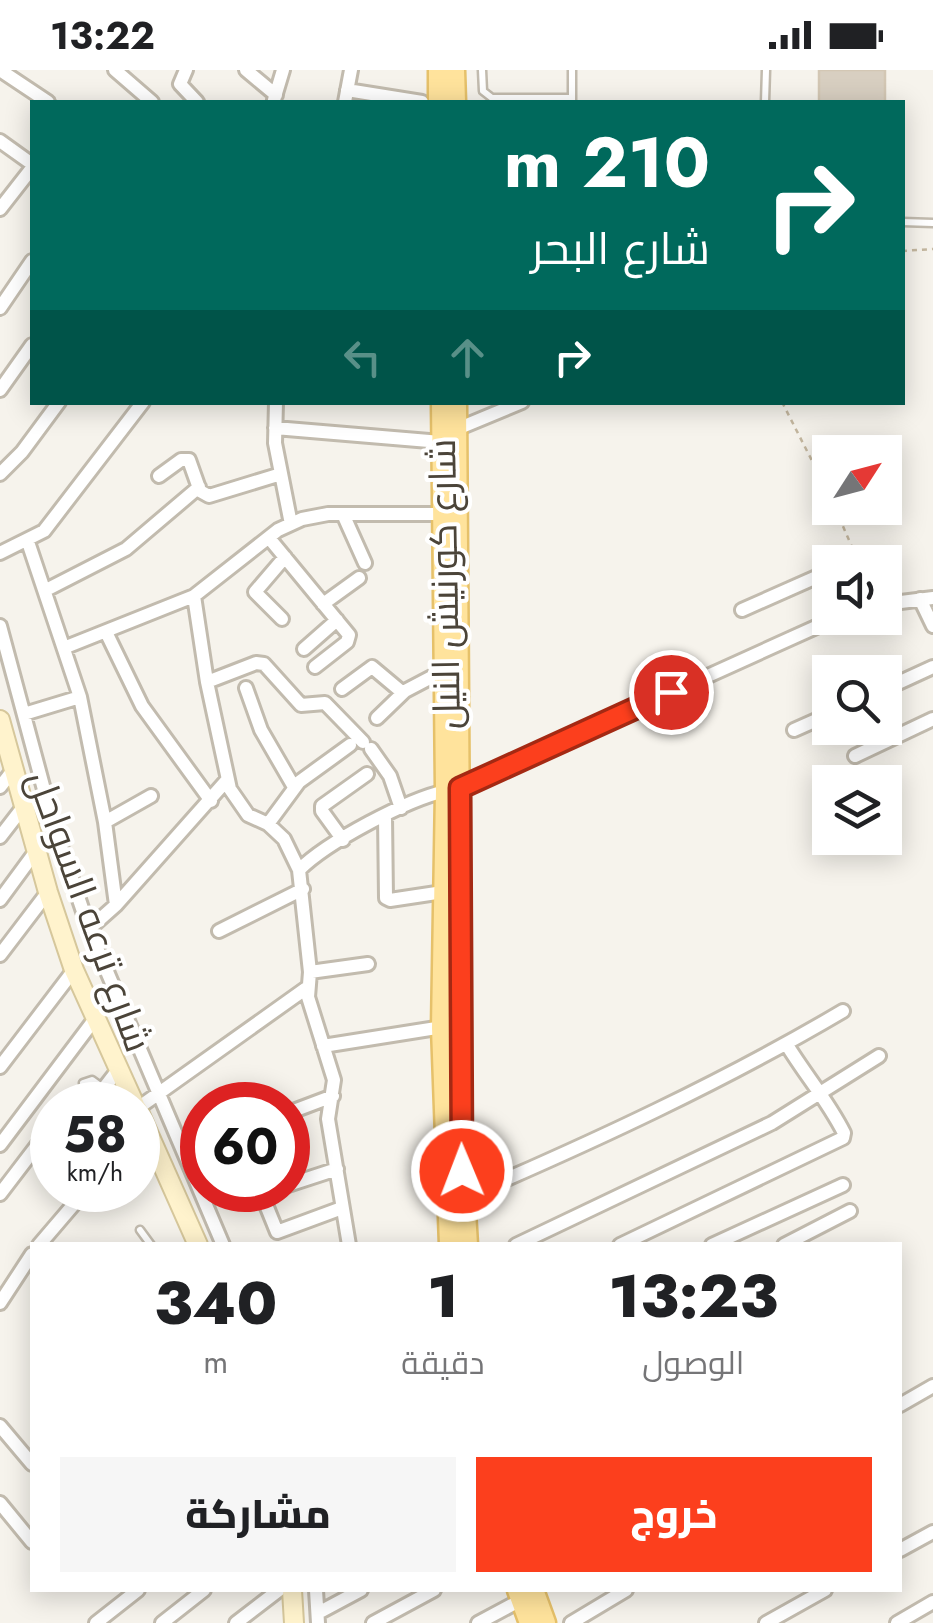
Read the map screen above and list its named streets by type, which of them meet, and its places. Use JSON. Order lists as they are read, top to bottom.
{
  "streets": {
    "main road": ["شارع كورنيش النيل", "شارع ترعه السواحل"]
  },
  "north": "top right",
  "page": {
    "status": "13:22",
    "turn": ["210 m", "شارع البحر"],
    "speed": "58 km/h",
    "limit": "60",
    "eta": [
      "13:23",
      "الوصول",
      "1",
      "دقيقة",
      "340",
      "m"
    ],
    "buttons": ["خروج", "مشاركة"]
  }
}
